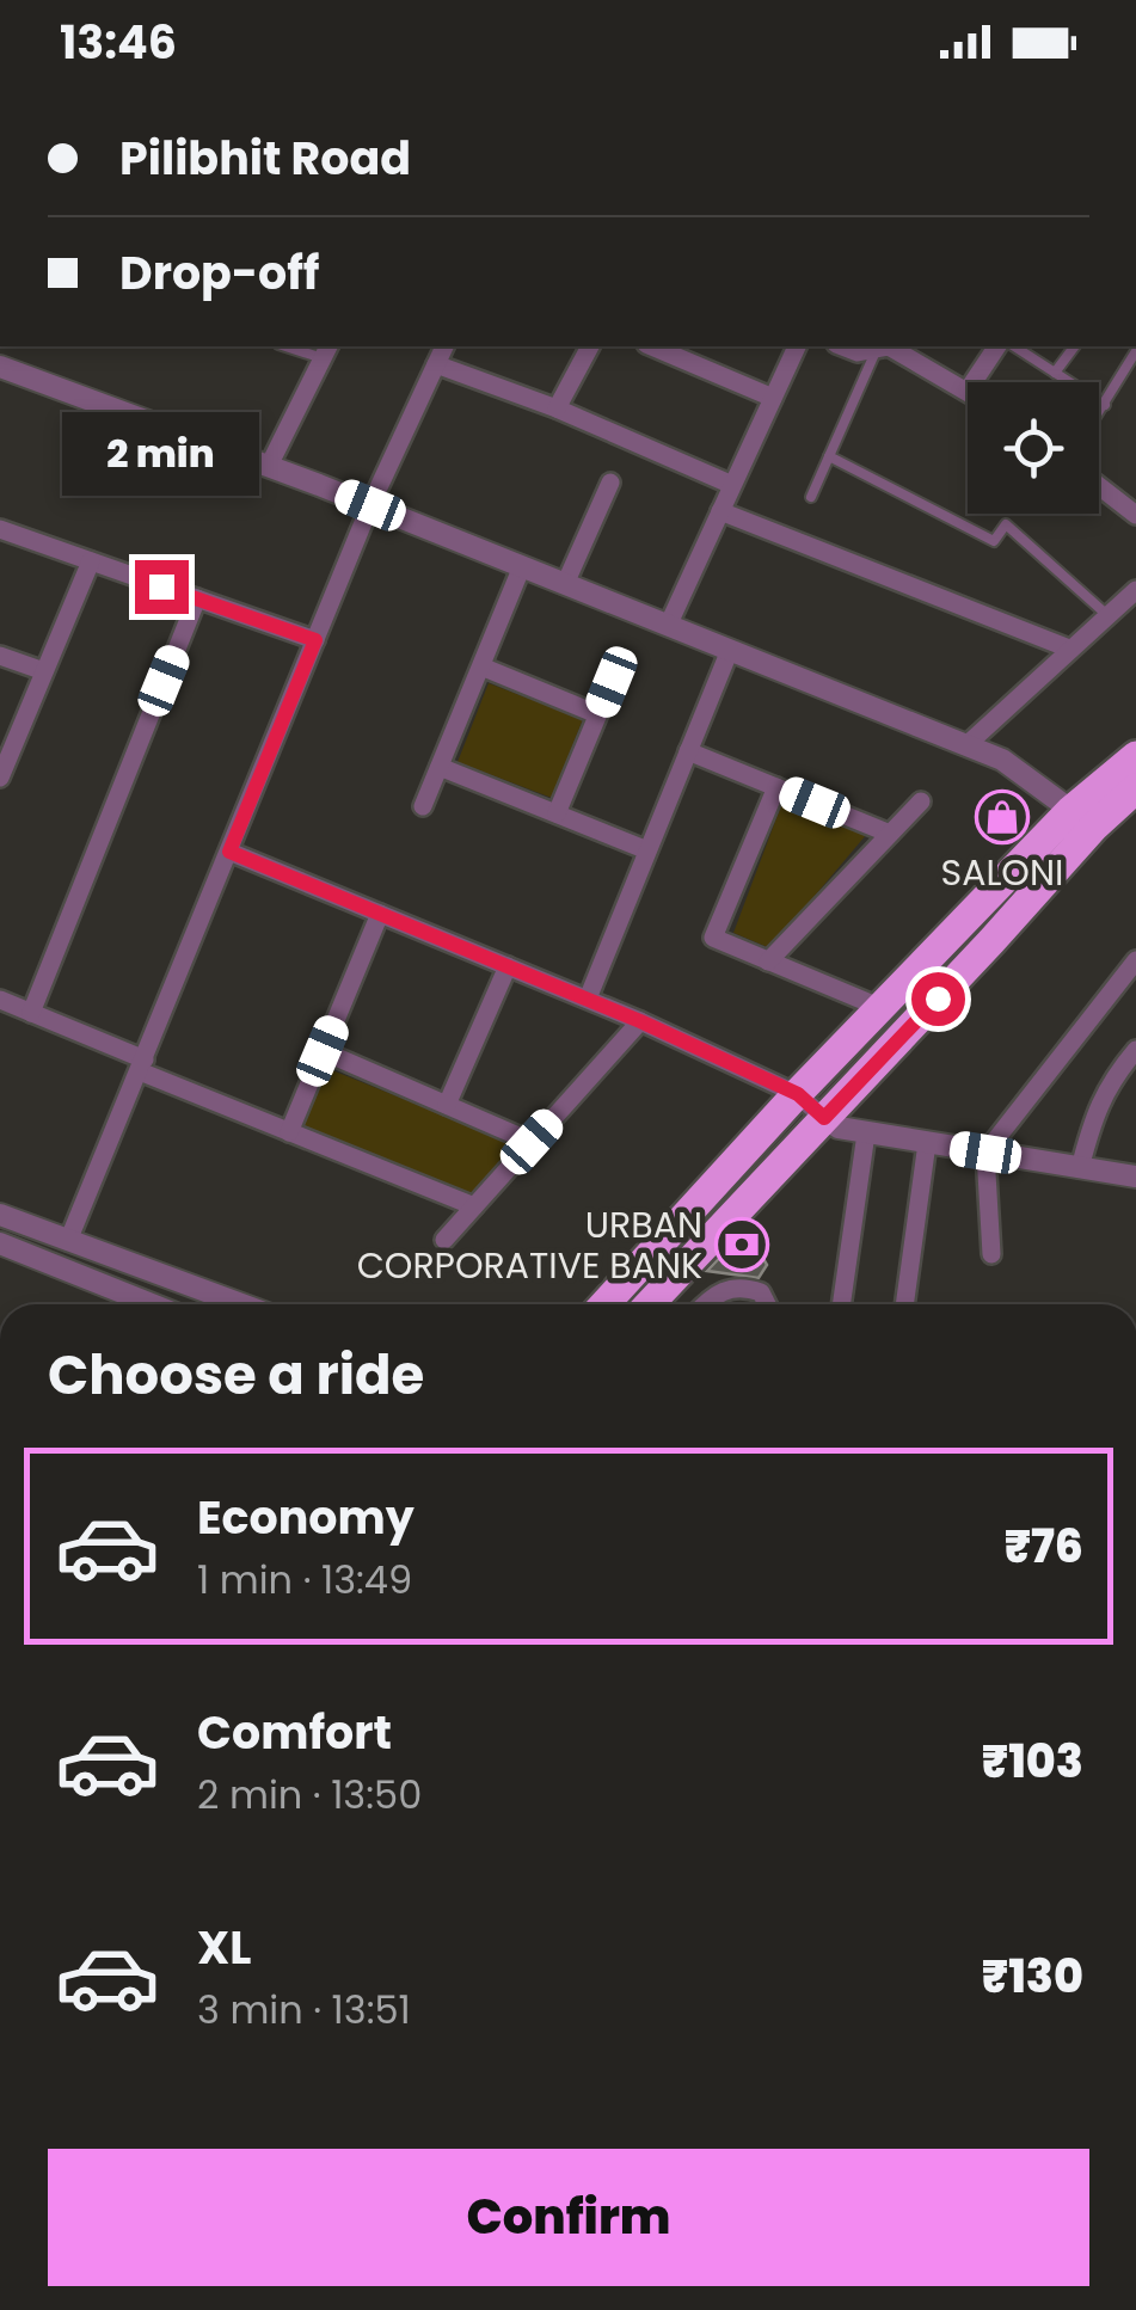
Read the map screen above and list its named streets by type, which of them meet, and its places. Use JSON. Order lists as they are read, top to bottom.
{
  "places": {
    "shop": ["SALONI"],
    "bank": ["URBAN CORPORATIVE BANK"]
  },
  "page": {
    "status": "13:46",
    "banner": ["Pilibhit Road", "Drop-off"],
    "bubble": "2 min",
    "heading": "Choose a ride",
    "list": [
      {
        "name": "Economy",
        "note": "1 min · 13:49",
        "value": "₹76"
      },
      {
        "name": "Comfort",
        "note": "2 min · 13:50",
        "value": "₹103"
      },
      {
        "name": "XL",
        "note": "3 min · 13:51",
        "value": "₹130"
      }
    ],
    "buttons": "Confirm"
  }
}
